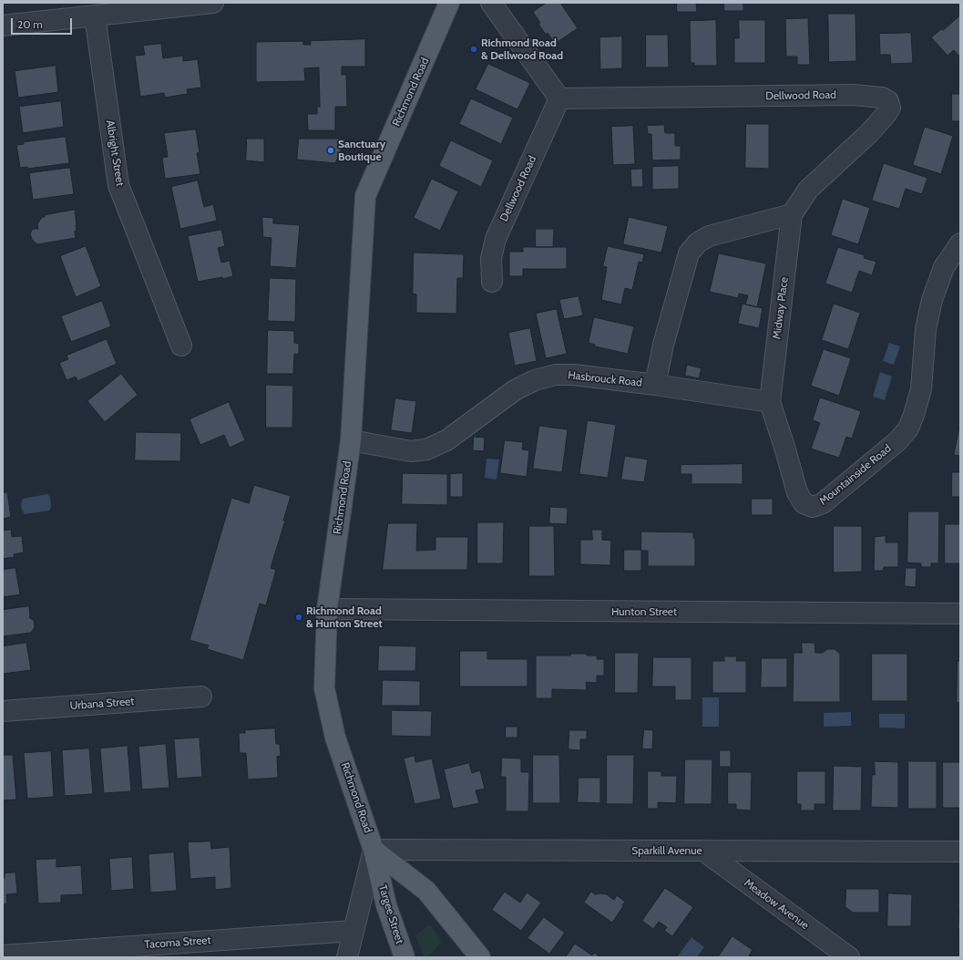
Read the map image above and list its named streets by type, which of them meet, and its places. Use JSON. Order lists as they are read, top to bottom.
{
  "streets": {
    "main road": ["Richmond Road", "Targee Street"],
    "street": [
      "Dellwood Road",
      "Albright Street",
      "Midway Place",
      "Hasbrouck Road",
      "Mountainside Road",
      "Hunton Street",
      "Urbana Street",
      "Sparkill Avenue",
      "Meadow Avenue",
      "Tacoma Street"
    ]
  },
  "crossings": [
    ["Richmond Road", "Hasbrouck Road"],
    ["Richmond Road", "Hunton Street"],
    ["Richmond Road", "Sparkill Avenue"],
    ["Richmond Road", "Targee Street"],
    ["Dellwood Road", "Midway Place"],
    ["Dellwood Road", "Hasbrouck Road"],
    ["Midway Place", "Hasbrouck Road"],
    ["Midway Place", "Mountainside Road"],
    ["Sparkill Avenue", "Meadow Avenue"],
    ["Sparkill Avenue", "Targee Street"]
  ],
  "places": ["Richmond Road & Dellwood Road", "Sanctuary Boutique", "Richmond Road & Hunton Street"],
  "scale_bar": "20 m"
}
